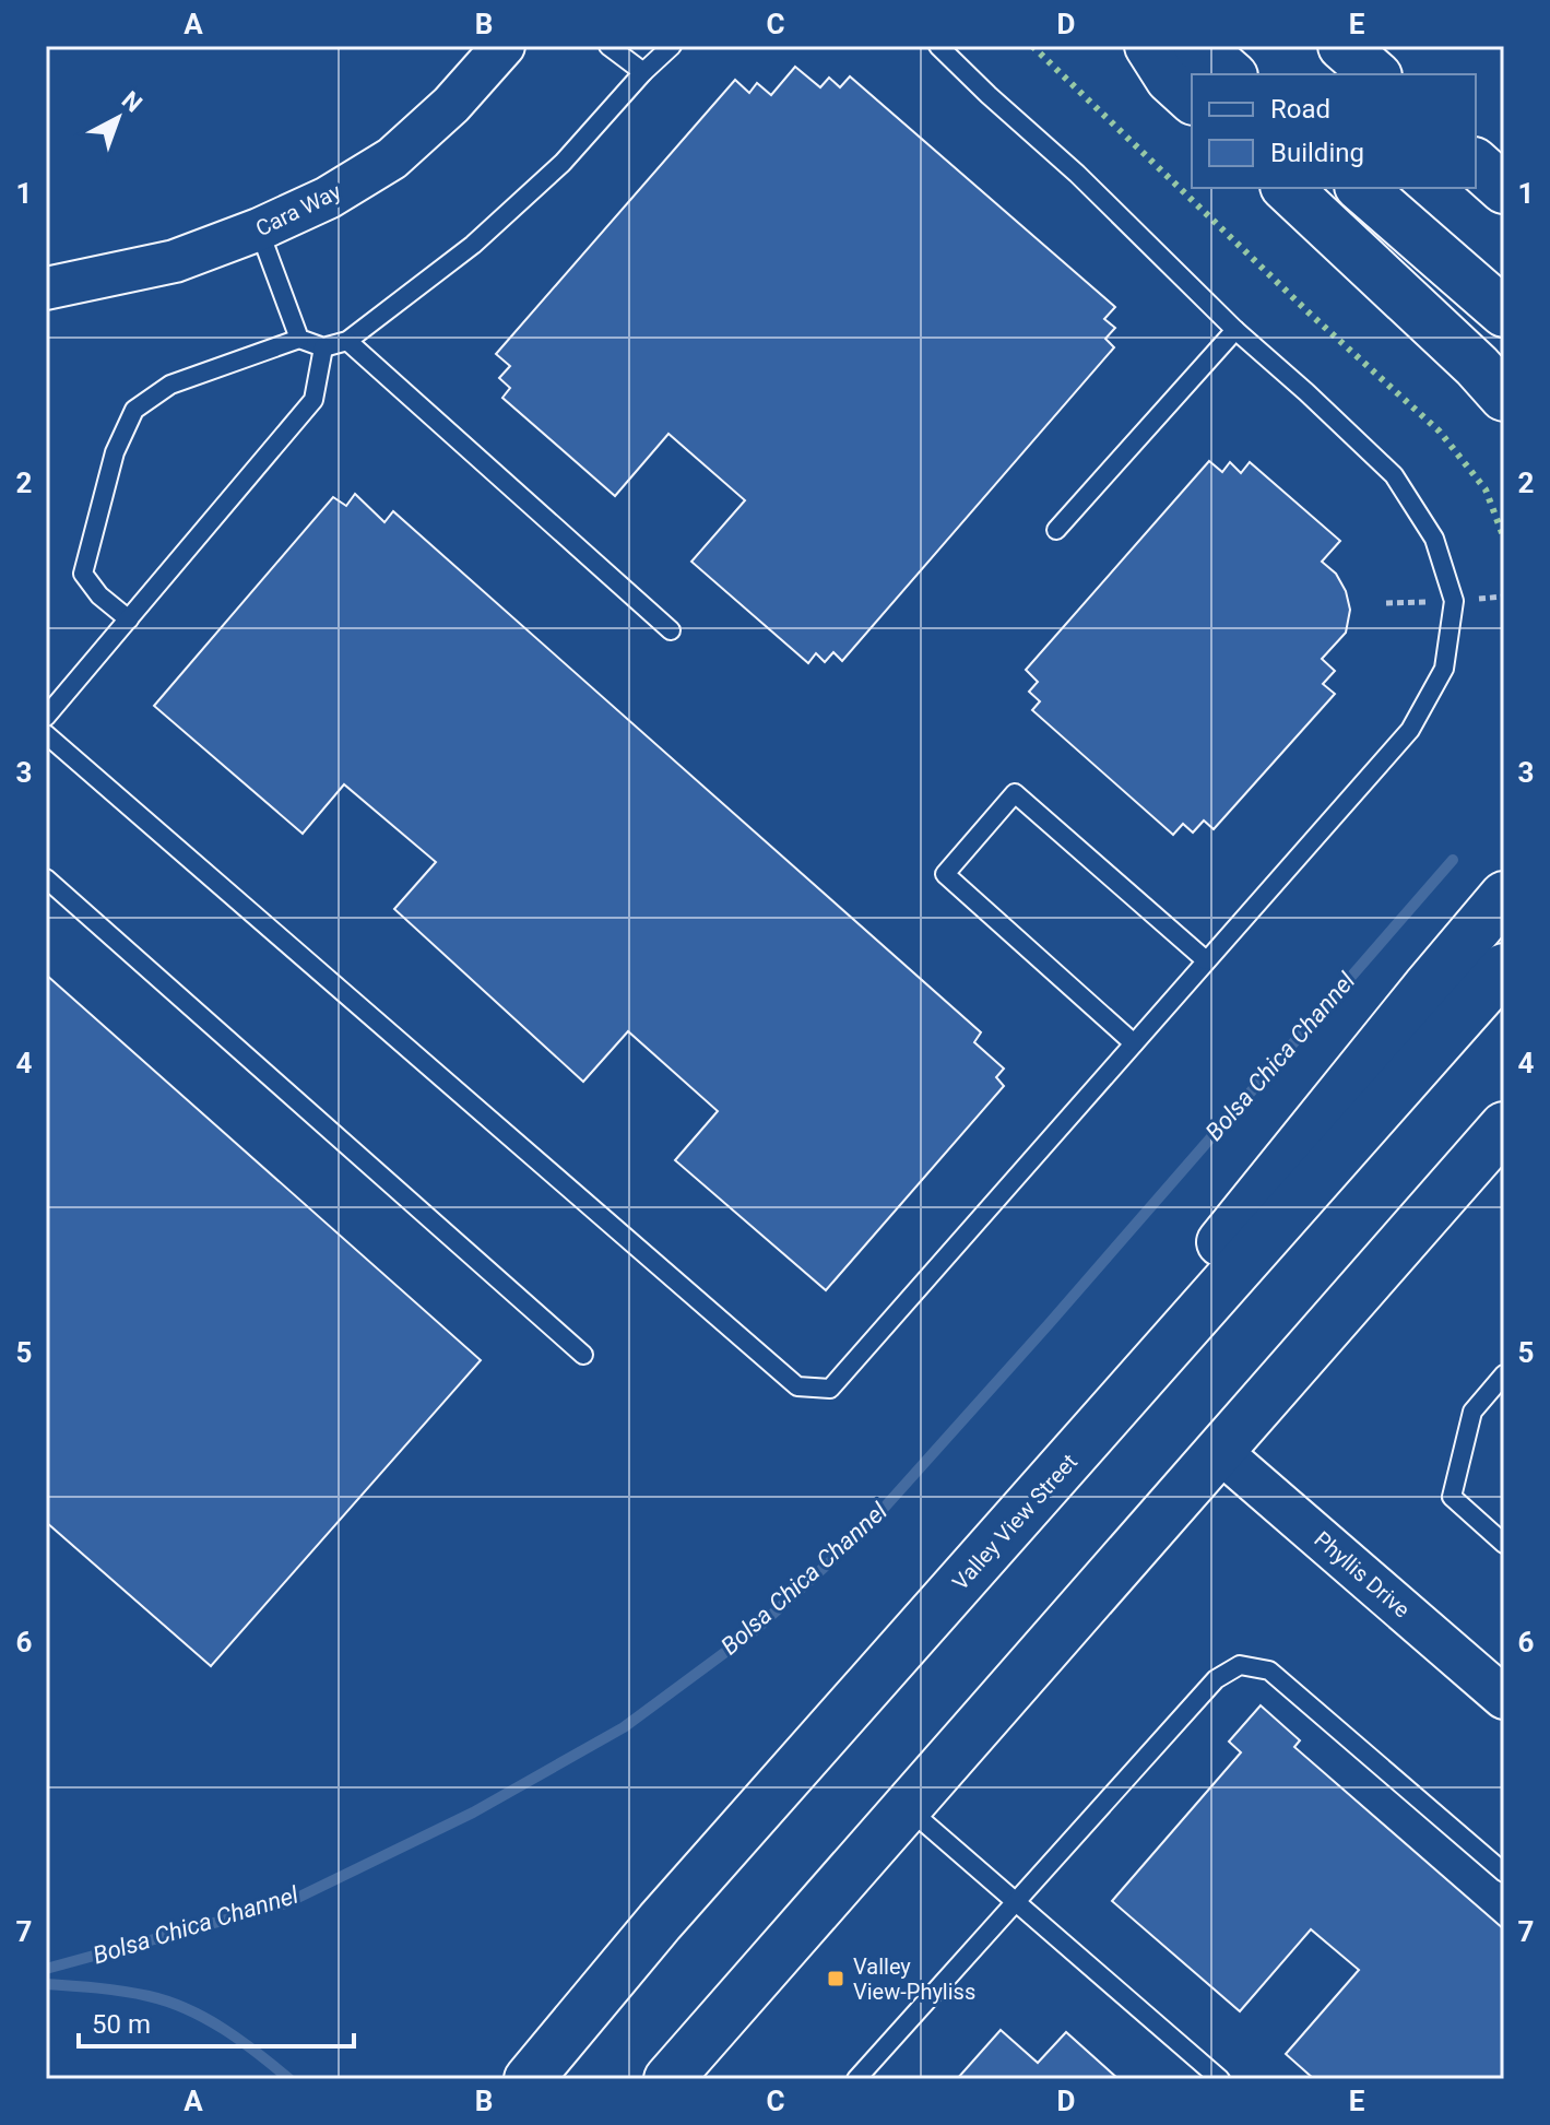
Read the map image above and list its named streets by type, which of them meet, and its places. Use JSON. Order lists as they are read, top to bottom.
{
  "streets": {
    "main road": ["Valley View Street"],
    "street": ["Cara Way", "Phyllis Drive"]
  },
  "water": ["Bolsa Chica Channel"],
  "places": {
    "transit": ["Valley View-Phyliss"]
  },
  "legend": ["Road", "Building"],
  "scale_bar": "50 m",
  "north": "top right",
  "grid": {
    "columns": [
      "A",
      "B",
      "C",
      "D",
      "E"
    ],
    "rows": [
      "1",
      "2",
      "3",
      "4",
      "5",
      "6",
      "7"
    ]
  }
}
